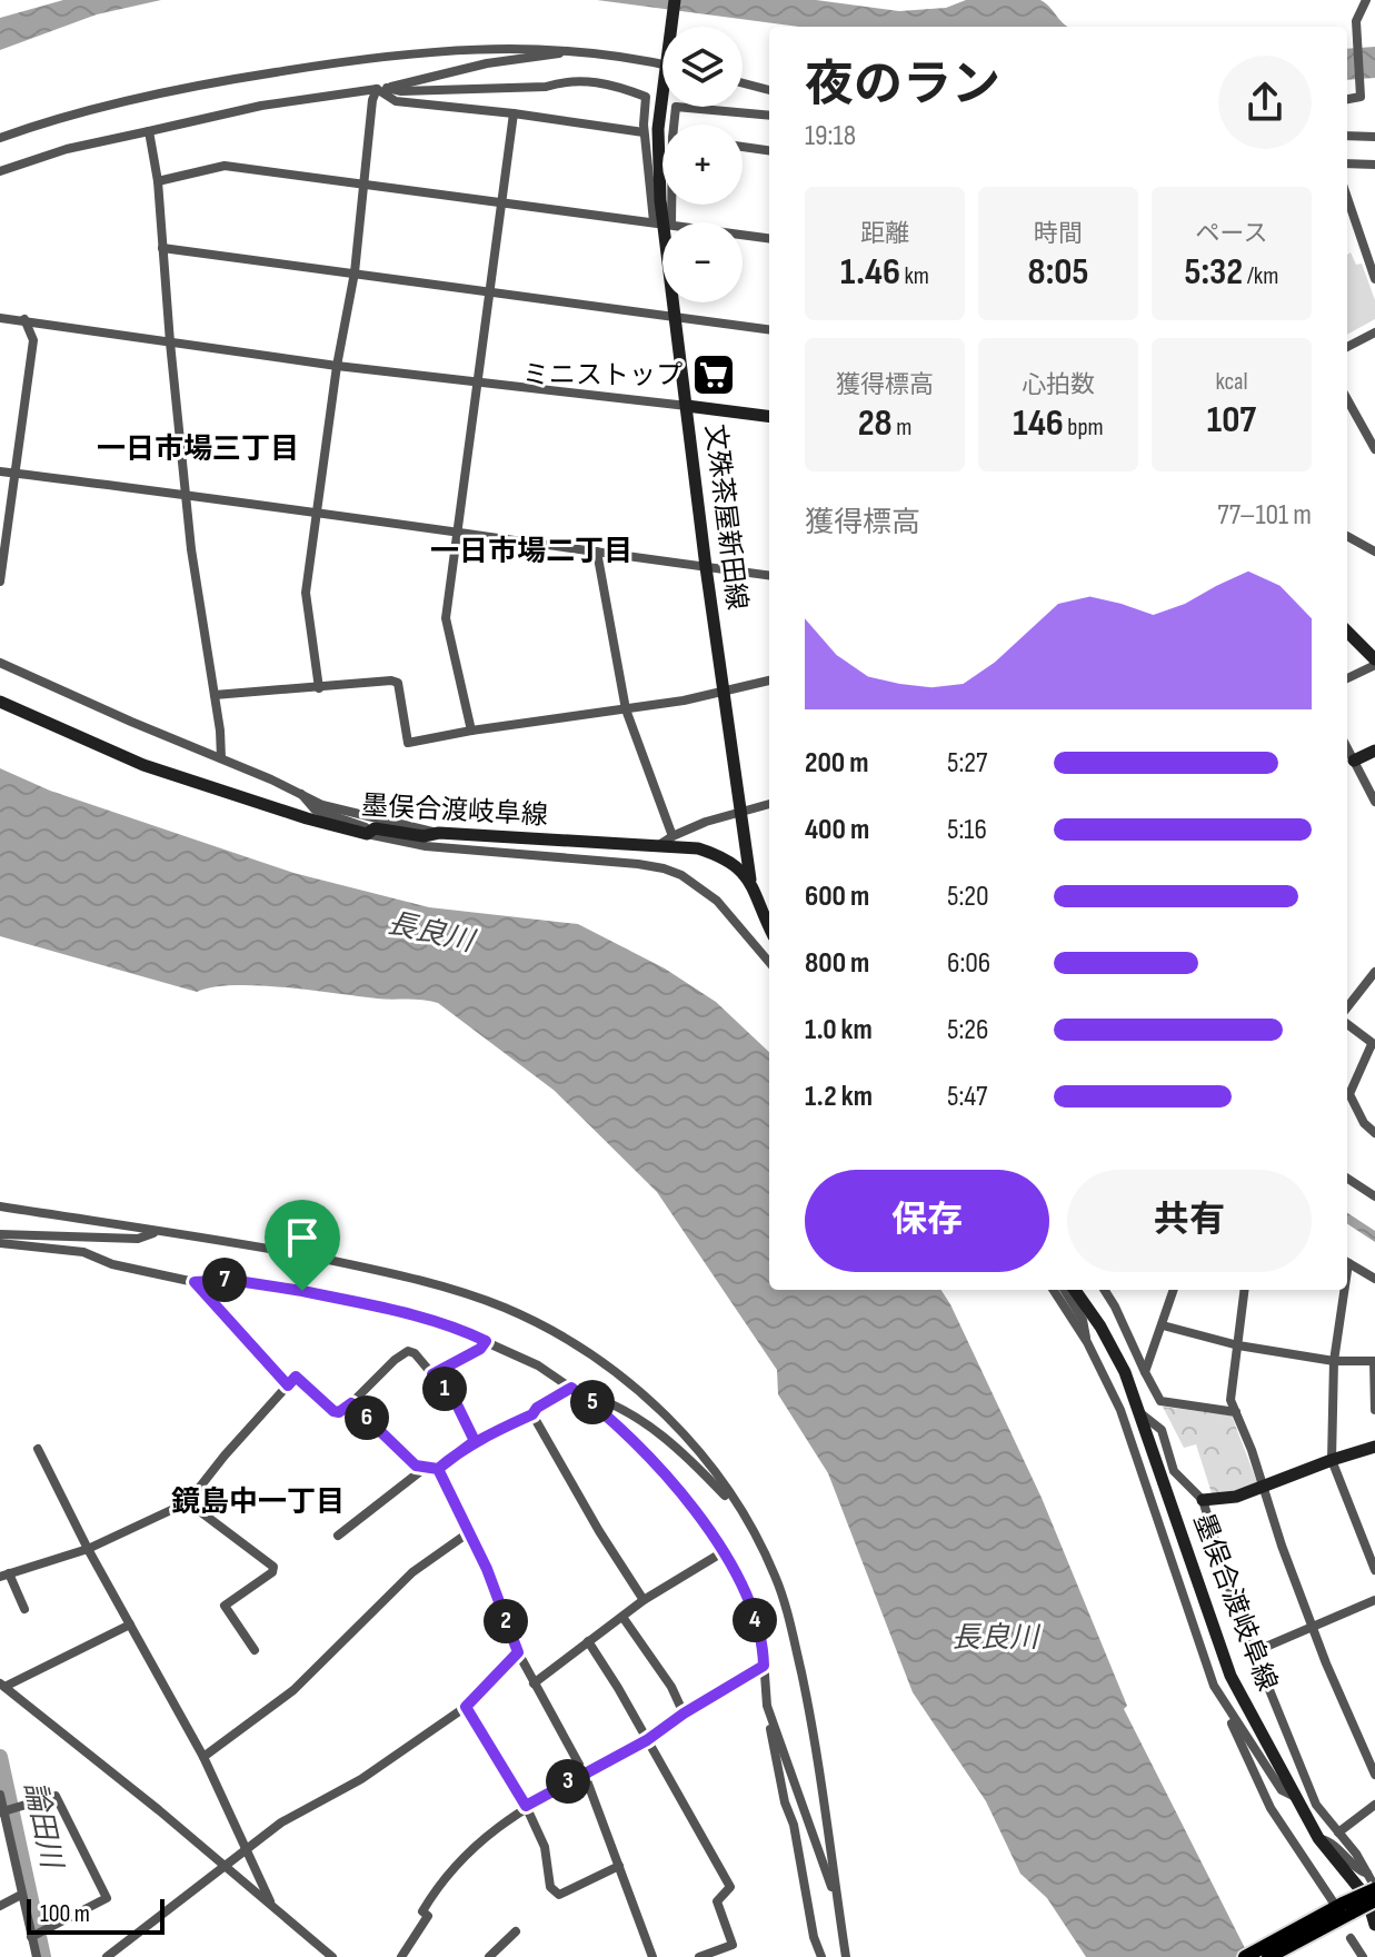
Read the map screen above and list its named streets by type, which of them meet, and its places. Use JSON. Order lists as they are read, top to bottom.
{
  "streets": {
    "main road": ["文殊茶屋新田線", "墨俣合渡岐阜線"]
  },
  "crossings": [
    ["文殊茶屋新田線", "墨俣合渡岐阜線"]
  ],
  "districts": ["一日市場三丁目", "一日市場二丁目", "鏡島中一丁目"],
  "water": ["長良川", "論田川"],
  "places": {
    "supermarket": ["ミニストップ"]
  },
  "scale_bar": "100 m",
  "page": {
    "map_buttons": ["+", "−"],
    "heading": ["夜のラン", "19:18"],
    "stats": [
      ["距離", "1.46 km"],
      ["時間", "8:05"],
      ["ペース", "5:32 /km"],
      ["獲得標高", "28 m"],
      ["心拍数", "146 bpm"],
      ["kcal", "107"]
    ],
    "chart": ["獲得標高", "77–101 m"],
    "list": [
      {
        "name": "200 m",
        "note": "5:27"
      },
      {
        "name": "400 m",
        "note": "5:16"
      },
      {
        "name": "600 m",
        "note": "5:20"
      },
      {
        "name": "800 m",
        "note": "6:06"
      },
      {
        "name": "1.0 km",
        "note": "5:26"
      },
      {
        "name": "1.2 km",
        "note": "5:47"
      }
    ],
    "buttons": ["保存", "共有"],
    "pins": [
      "7",
      "1",
      "5",
      "6",
      "4",
      "2",
      "3"
    ],
    "scale": "100 m"
  }
}
